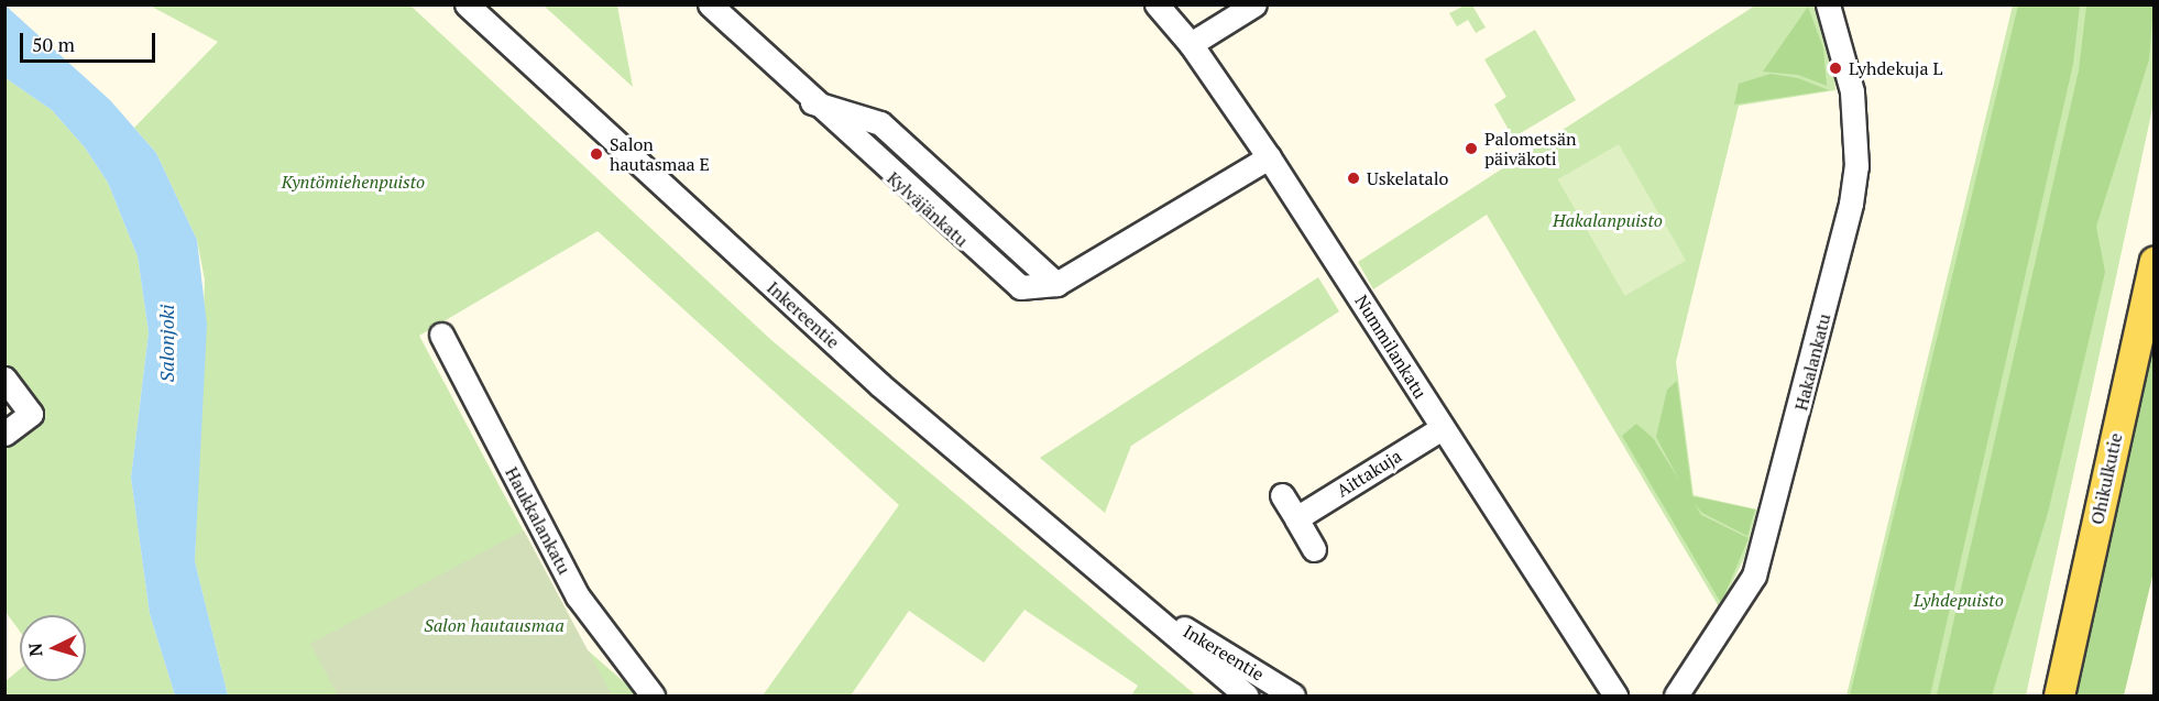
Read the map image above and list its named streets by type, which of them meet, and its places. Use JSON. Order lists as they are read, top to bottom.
{
  "streets": {
    "main road": ["Ohikulkutie"],
    "street": [
      "Kylväjänkatu",
      "Inkereentie",
      "Nummilankatu",
      "Hakalankatu",
      "Aittakuja",
      "Haukkalankatu"
    ]
  },
  "crossings": [
    ["Kylväjänkatu", "Nummilankatu"],
    ["Nummilankatu", "Aittakuja"]
  ],
  "water": ["Salonjoki"],
  "parks": [
    "Kyntömiehenpuisto",
    "Hakalanpuisto",
    "Lyhdepuisto",
    "Salon hautausmaa"
  ],
  "places": [
    "Lyhdekuja L",
    "Palometsän päiväkoti",
    "Salon hautasmaa E",
    "Uskelatalo"
  ],
  "scale_bar": "50 m",
  "north": "left"
}
